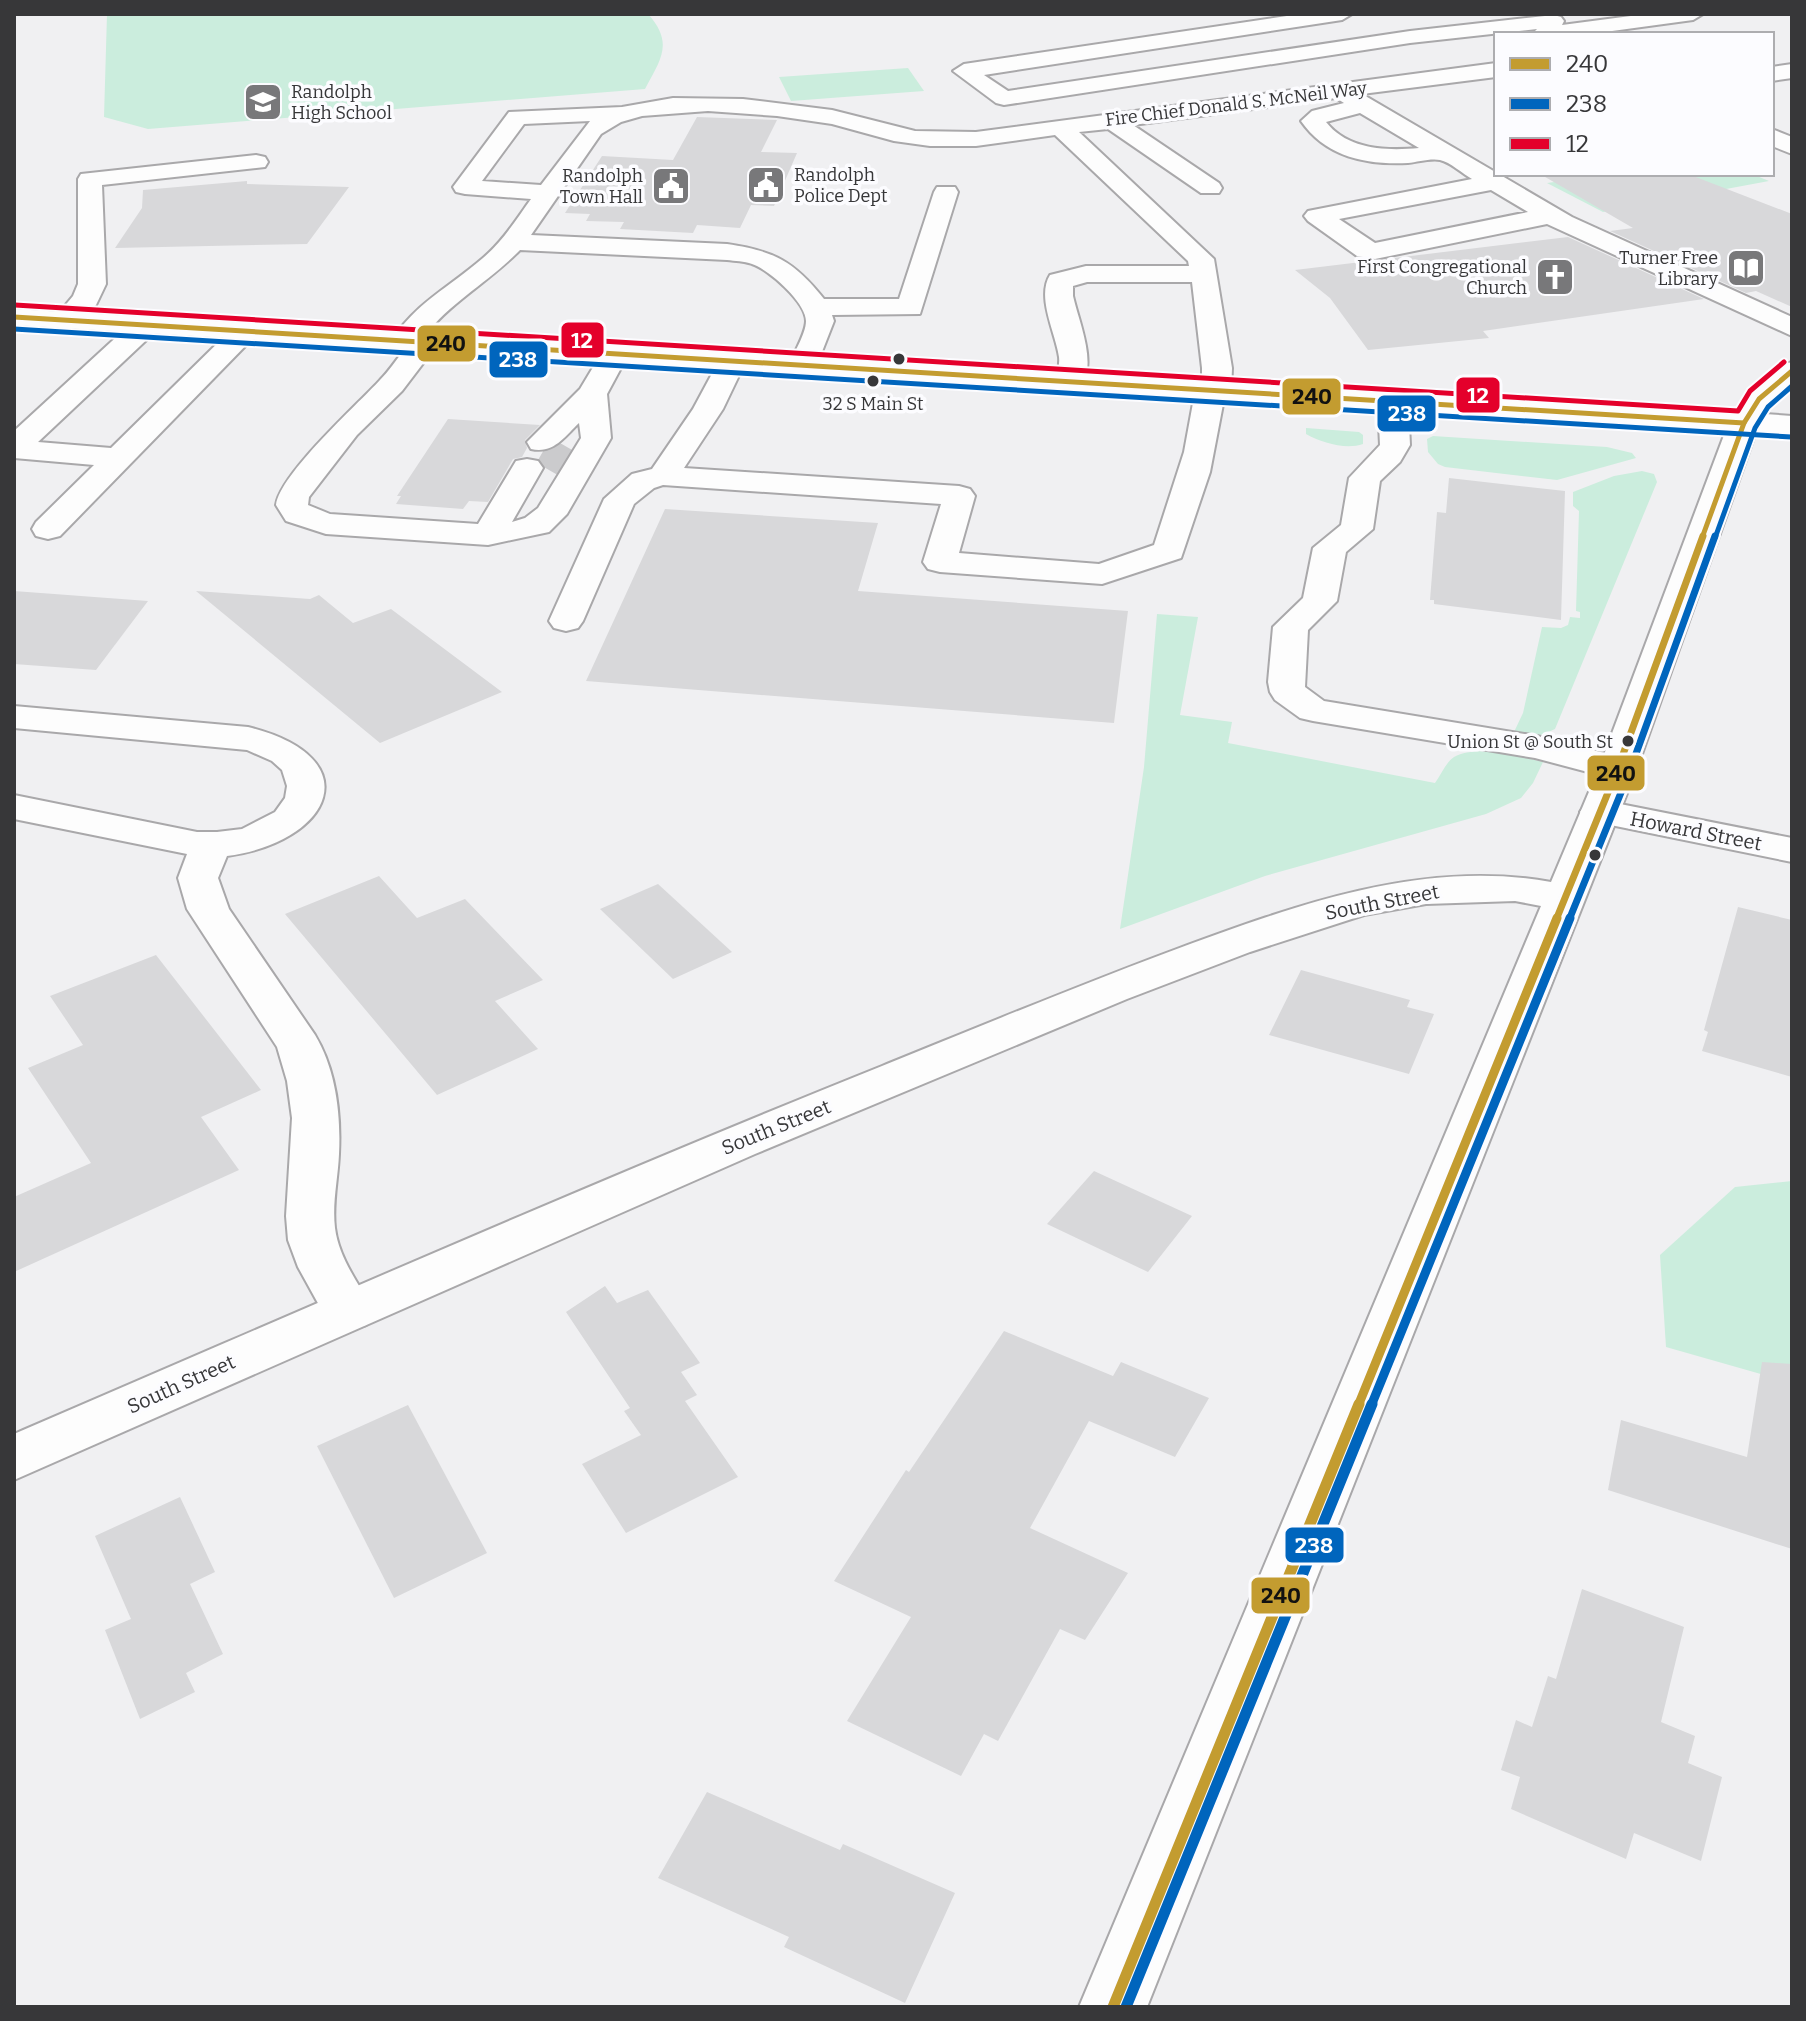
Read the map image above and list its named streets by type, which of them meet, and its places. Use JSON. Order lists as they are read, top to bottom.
{
  "streets": {
    "main road": ["Fire Chief Donald S. McNeil Way", "Howard Street", "South Street"]
  },
  "places": {
    "school or university": ["Randolph High School"],
    "public building": ["Randolph Police Dept", "Randolph Town Hall"],
    "library": ["Turner Free Library"],
    "church": ["First Congregational Church"],
    "other": ["32 S Main St", "Union St @ South St"]
  },
  "lines": ["transit line 12", "transit line 240", "transit line 238"],
  "legend": ["240", "238", "12"]
}
